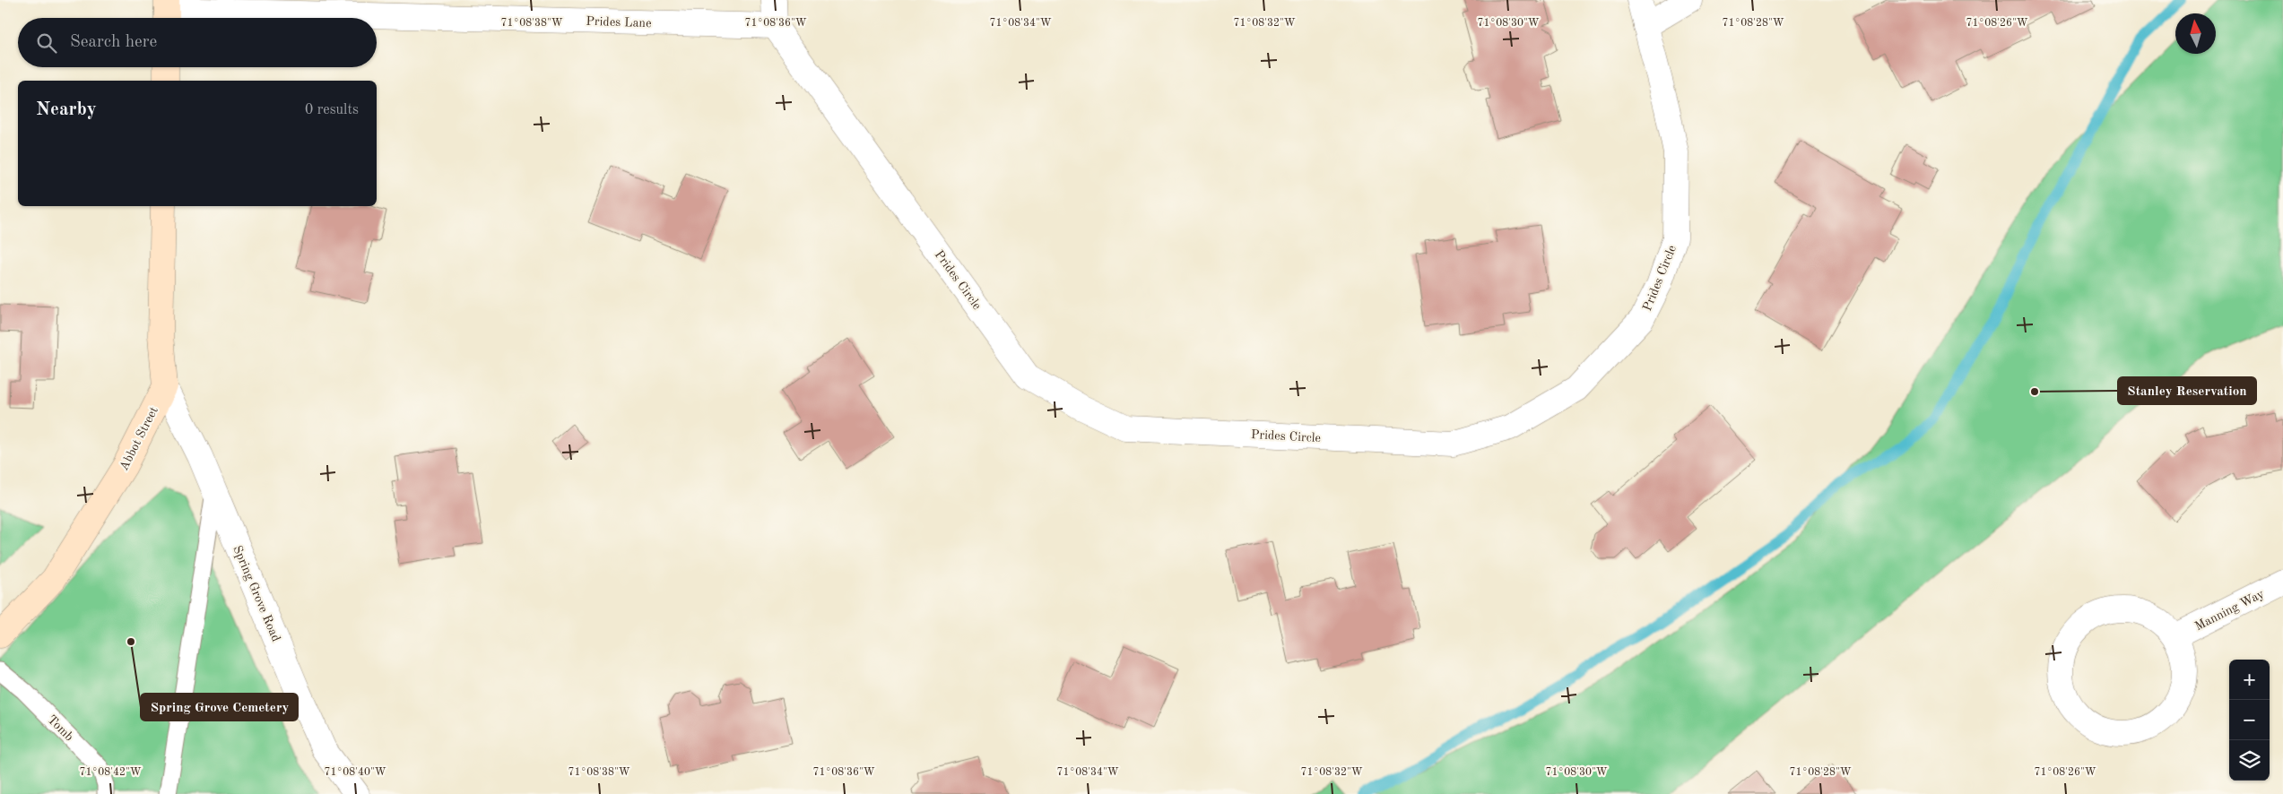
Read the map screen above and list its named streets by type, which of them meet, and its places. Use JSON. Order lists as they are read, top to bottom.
{
  "streets": {
    "street": [
      "Prides Lane",
      "Prides Circle",
      "Abbot Street",
      "Spring Grove Road",
      "Manning Way"
    ],
    "lane": ["Tomb"]
  },
  "crossings": [
    ["Prides Lane", "Prides Circle"],
    ["Abbot Street", "Spring Grove Road"]
  ],
  "places": ["Stanley Reservation", "Spring Grove Cemetery"],
  "north": "top",
  "page": {
    "search": "Search here",
    "heading": ["Nearby", "0 results"],
    "map_buttons": ["+", "−"]
  },
  "coordinates": [
    "71°08'38\"W",
    "71°08'36\"W",
    "71°08'34\"W",
    "71°08'32\"W",
    "71°08'30\"W",
    "71°08'28\"W",
    "71°08'26\"W",
    "71°08'42\"W",
    "71°08'40\"W"
  ]
}
